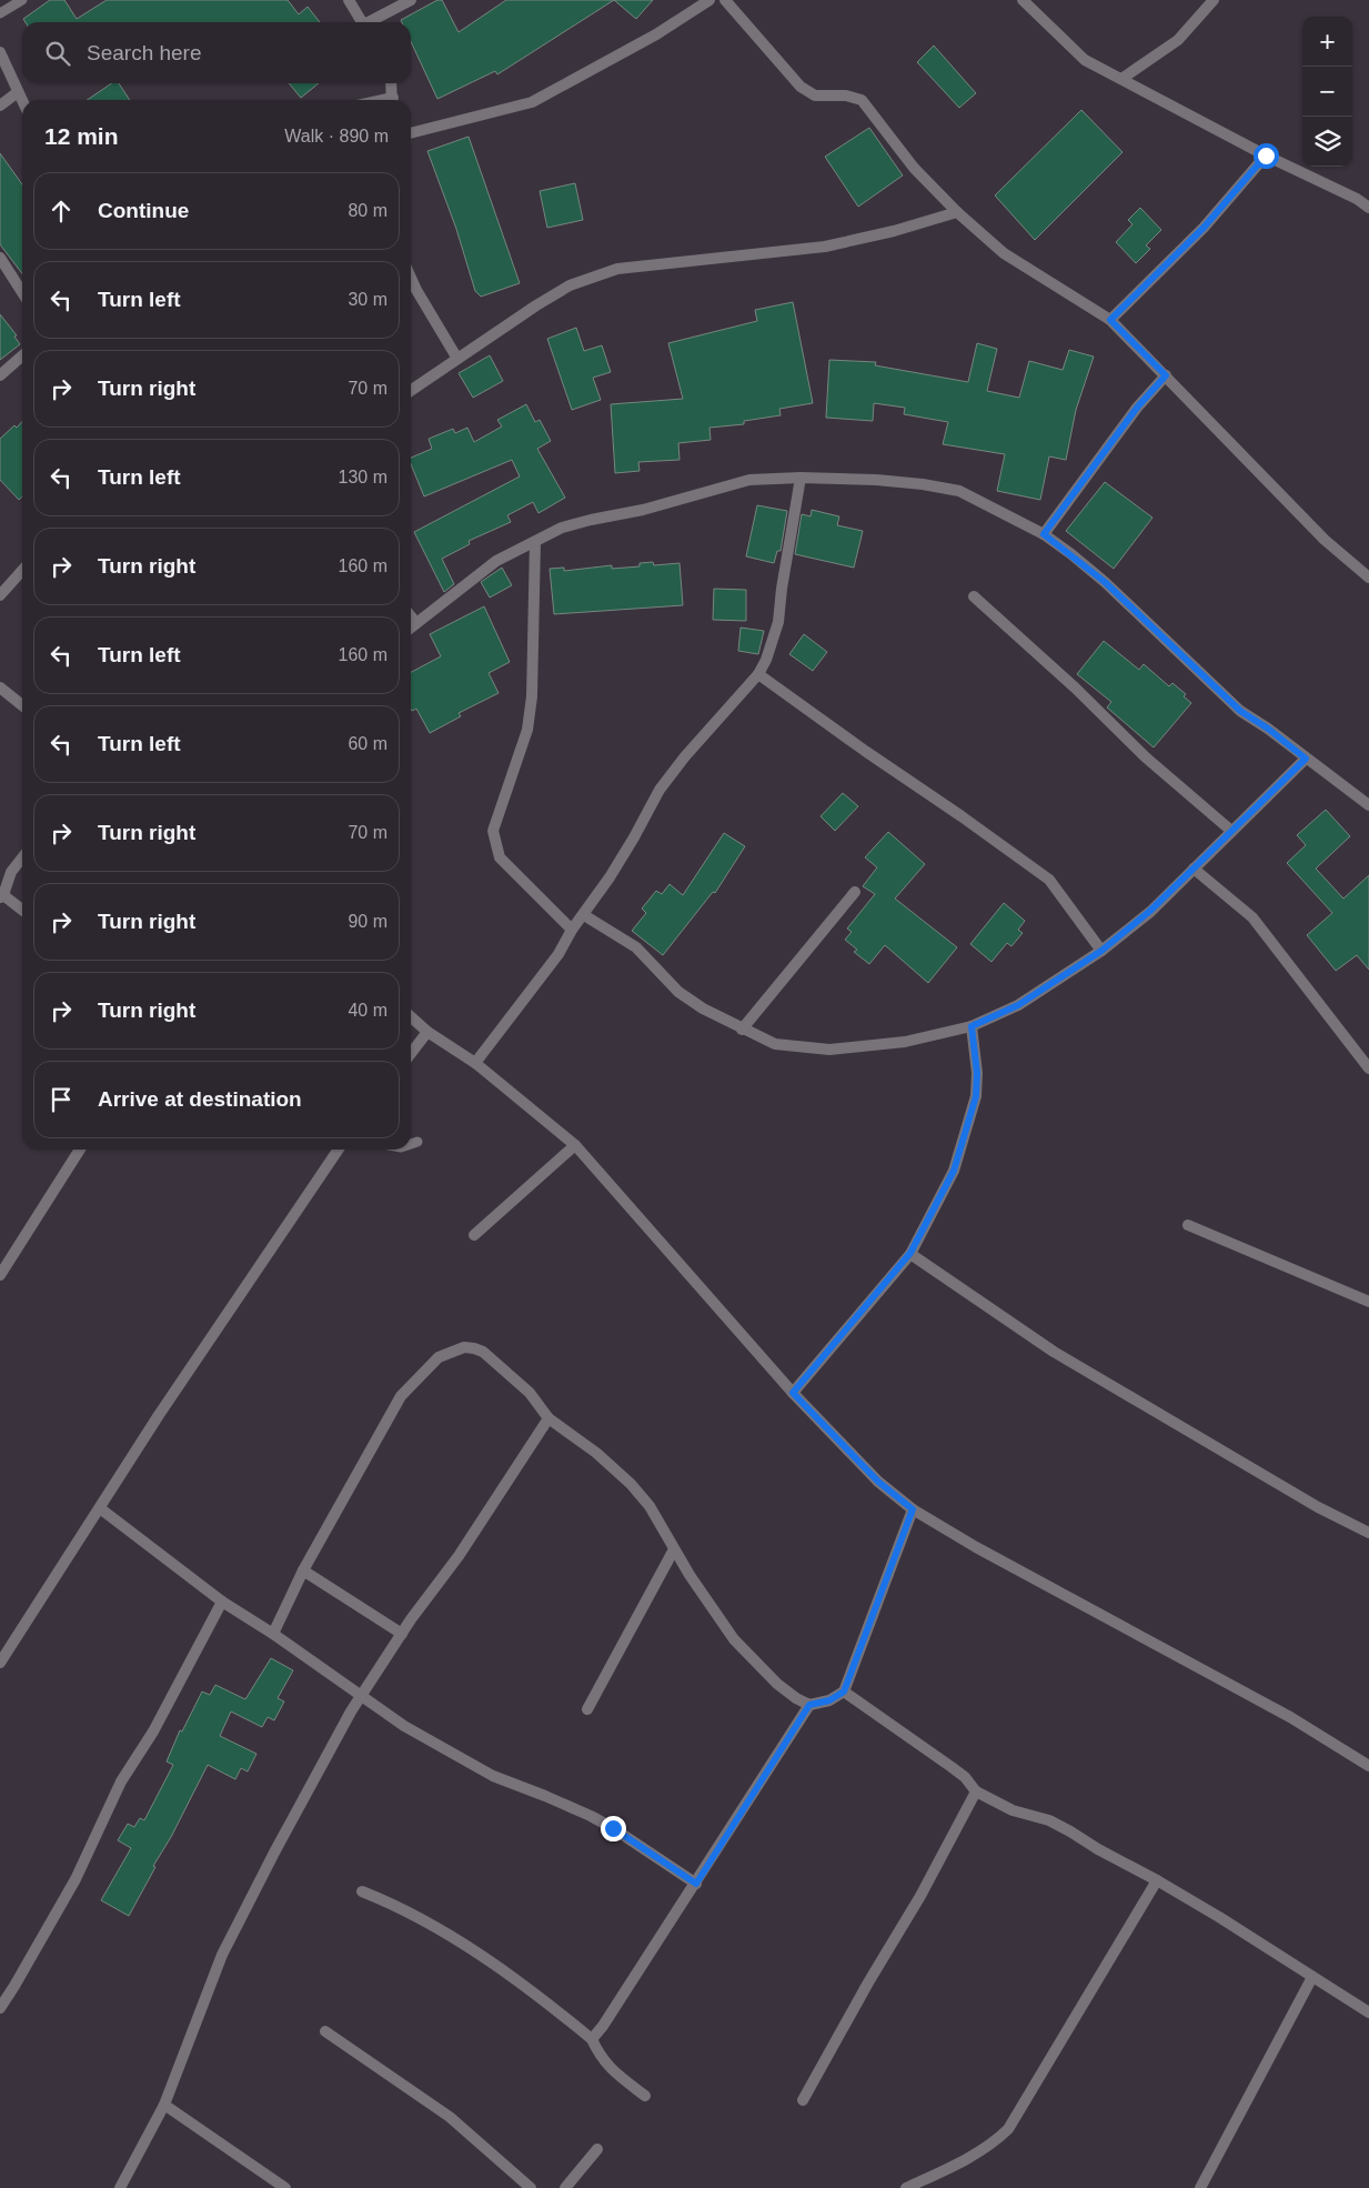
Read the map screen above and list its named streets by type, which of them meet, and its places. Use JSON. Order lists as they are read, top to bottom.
{
  "page": {
    "map_buttons": ["+", "−"],
    "search": "Search here",
    "heading": ["12 min", "Walk · 890 m"],
    "list": [
      ["Continue", "80 m"],
      ["Turn left", "30 m"],
      ["Turn right", "70 m"],
      ["Turn left", "130 m"],
      ["Turn right", "160 m"],
      ["Turn left", "160 m"],
      ["Turn left", "60 m"],
      ["Turn right", "70 m"],
      ["Turn right", "90 m"],
      ["Turn right", "40 m"],
      "Arrive at destination"
    ]
  }
}
